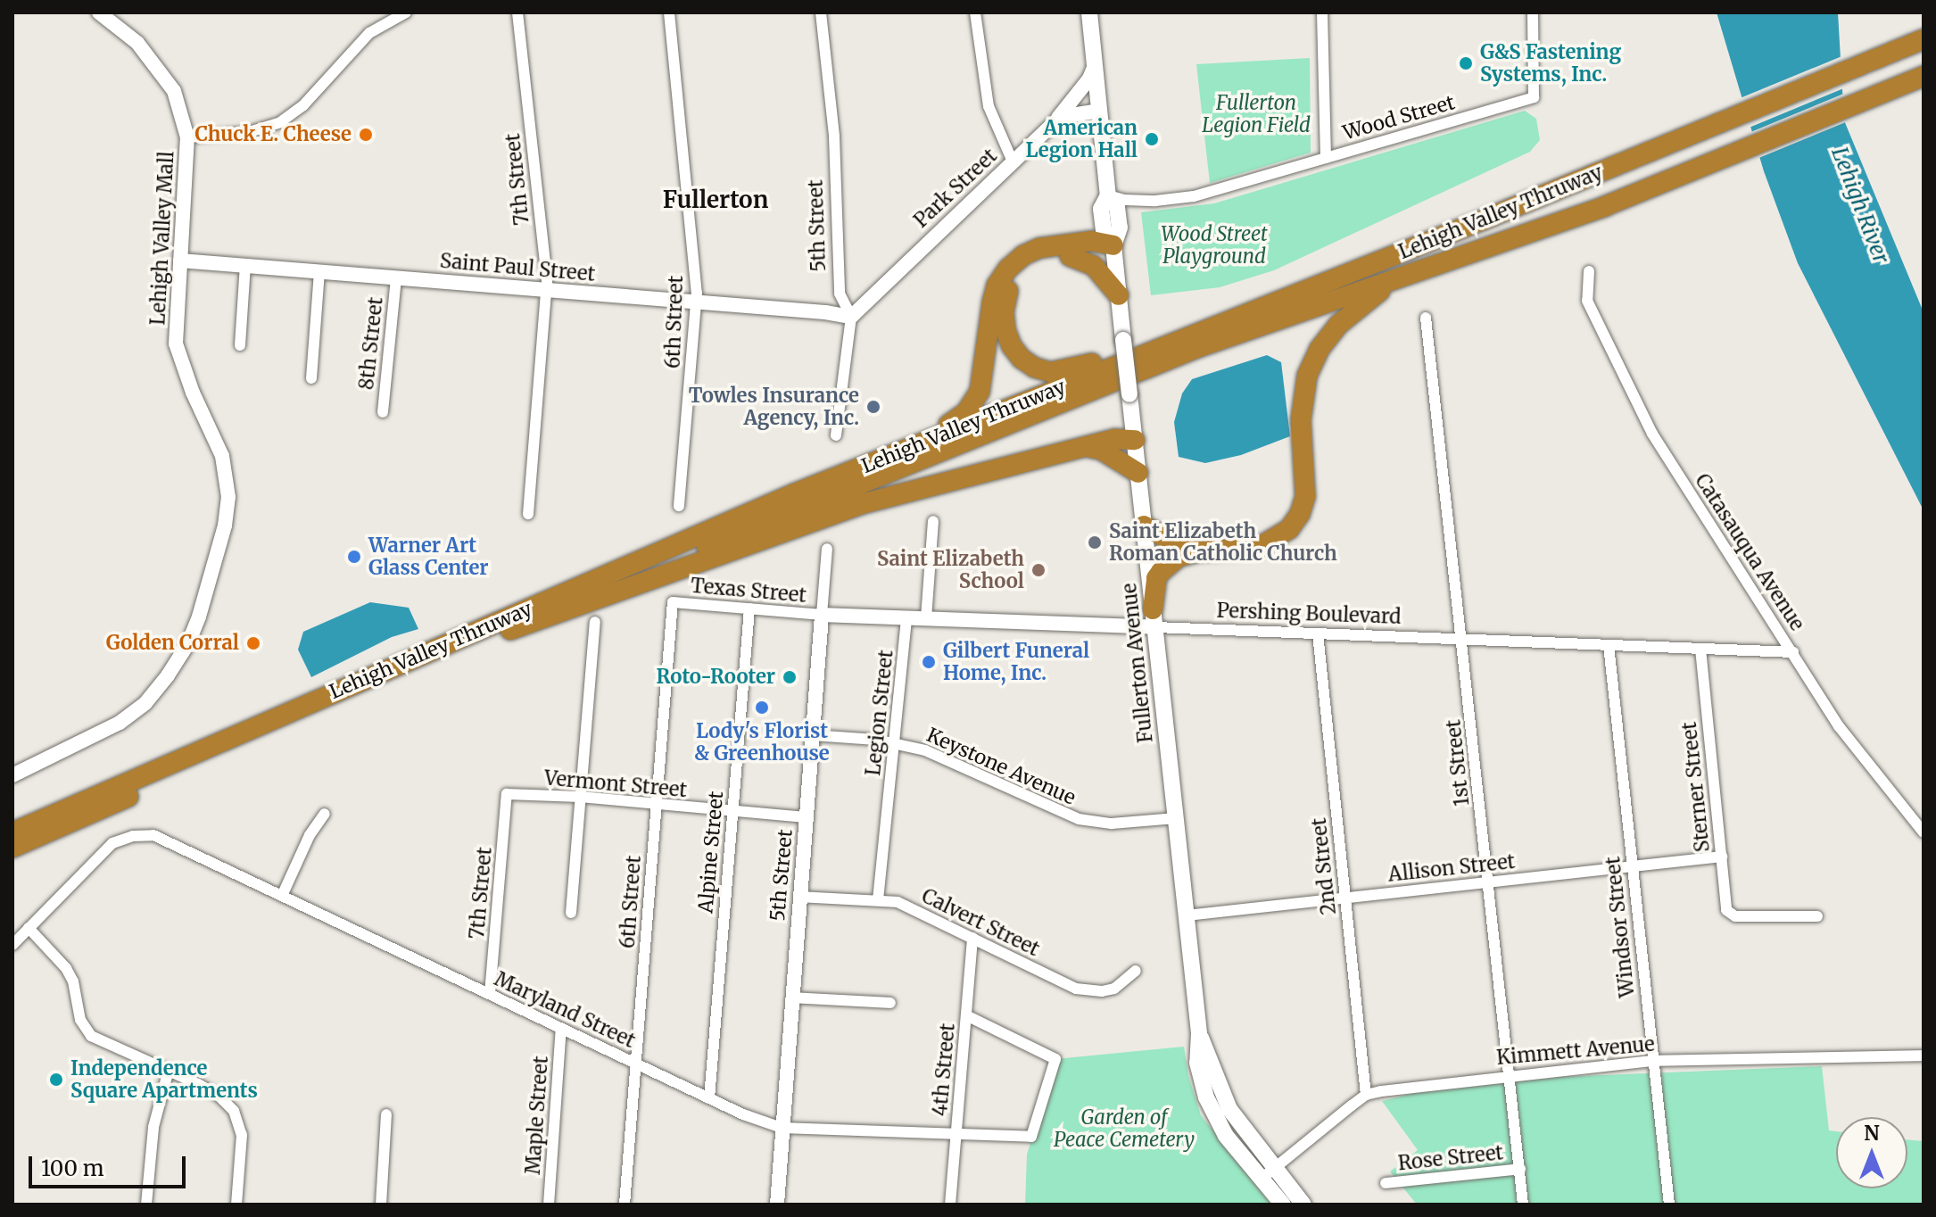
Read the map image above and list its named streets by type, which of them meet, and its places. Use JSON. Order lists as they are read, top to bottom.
{
  "streets": {
    "highway": ["Lehigh Valley Thruway"],
    "main road": ["Fullerton Avenue"],
    "street": [
      "Wood Street",
      "7th Street",
      "Park Street",
      "5th Street",
      "Lehigh Valley Mall",
      "Saint Paul Street",
      "6th Street",
      "8th Street",
      "Catasauqua Avenue",
      "Texas Street",
      "Pershing Boulevard",
      "Legion Street",
      "1st Street",
      "Keystone Avenue",
      "Vermont Street",
      "Sterner Street",
      "Alpine Street",
      "2nd Street",
      "Allison Street",
      "Calvert Street",
      "Windsor Street",
      "Maryland Street",
      "Kimmett Avenue",
      "4th Street",
      "Maple Street",
      "Rose Street"
    ]
  },
  "crossings": [
    ["Wood Street", "Fullerton Avenue"],
    ["7th Street", "Saint Paul Street"],
    ["7th Street", "Vermont Street"],
    ["7th Street", "Maryland Street"],
    ["Park Street", "5th Street"],
    ["Park Street", "Saint Paul Street"],
    ["Park Street", "Fullerton Avenue"],
    ["5th Street", "Saint Paul Street"],
    ["5th Street", "Texas Street"],
    ["5th Street", "Pershing Boulevard"],
    ["5th Street", "Keystone Avenue"],
    ["5th Street", "Vermont Street"],
    ["5th Street", "Calvert Street"],
    ["5th Street", "Maryland Street"],
    ["Lehigh Valley Mall", "Saint Paul Street"],
    ["Saint Paul Street", "6th Street"],
    ["Saint Paul Street", "8th Street"],
    ["6th Street", "Texas Street"],
    ["6th Street", "Vermont Street"],
    ["6th Street", "Maryland Street"],
    ["Catasauqua Avenue", "Pershing Boulevard"],
    ["Texas Street", "Pershing Boulevard"],
    ["Texas Street", "Alpine Street"],
    ["Pershing Boulevard", "Fullerton Avenue"],
    ["Pershing Boulevard", "Legion Street"],
    ["Pershing Boulevard", "1st Street"],
    ["Pershing Boulevard", "Sterner Street"],
    ["Pershing Boulevard", "2nd Street"],
    ["Pershing Boulevard", "Windsor Street"],
    ["Fullerton Avenue", "Keystone Avenue"],
    ["Fullerton Avenue", "Allison Street"],
    ["Legion Street", "Keystone Avenue"],
    ["Legion Street", "Calvert Street"],
    ["1st Street", "Allison Street"],
    ["1st Street", "Kimmett Avenue"],
    ["1st Street", "Rose Street"],
    ["Vermont Street", "Alpine Street"],
    ["Sterner Street", "Allison Street"],
    ["Alpine Street", "Maryland Street"],
    ["2nd Street", "Allison Street"],
    ["2nd Street", "Kimmett Avenue"],
    ["Allison Street", "Windsor Street"],
    ["Calvert Street", "4th Street"],
    ["Windsor Street", "Kimmett Avenue"],
    ["Maryland Street", "4th Street"],
    ["Maryland Street", "Maple Street"]
  ],
  "districts": ["Fullerton"],
  "water": ["Lehigh River"],
  "parks": ["Fullerton Legion Field", "Wood Street Playground", "Garden of Peace Cemetery"],
  "places": [
    "G&S Fastening Systems, Inc.",
    "Chuck E. Cheese",
    "American Legion Hall",
    "Towles Insurance Agency, Inc.",
    "Saint Elizabeth Roman Catholic Church",
    "Warner Art Glass Center",
    "Saint Elizabeth School",
    "Golden Corral",
    "Gilbert Funeral Home, Inc.",
    "Roto-Rooter",
    "Lody's Florist & Greenhouse",
    "Independence Square Apartments"
  ],
  "scale_bar": "100 m",
  "north": "top"
}
